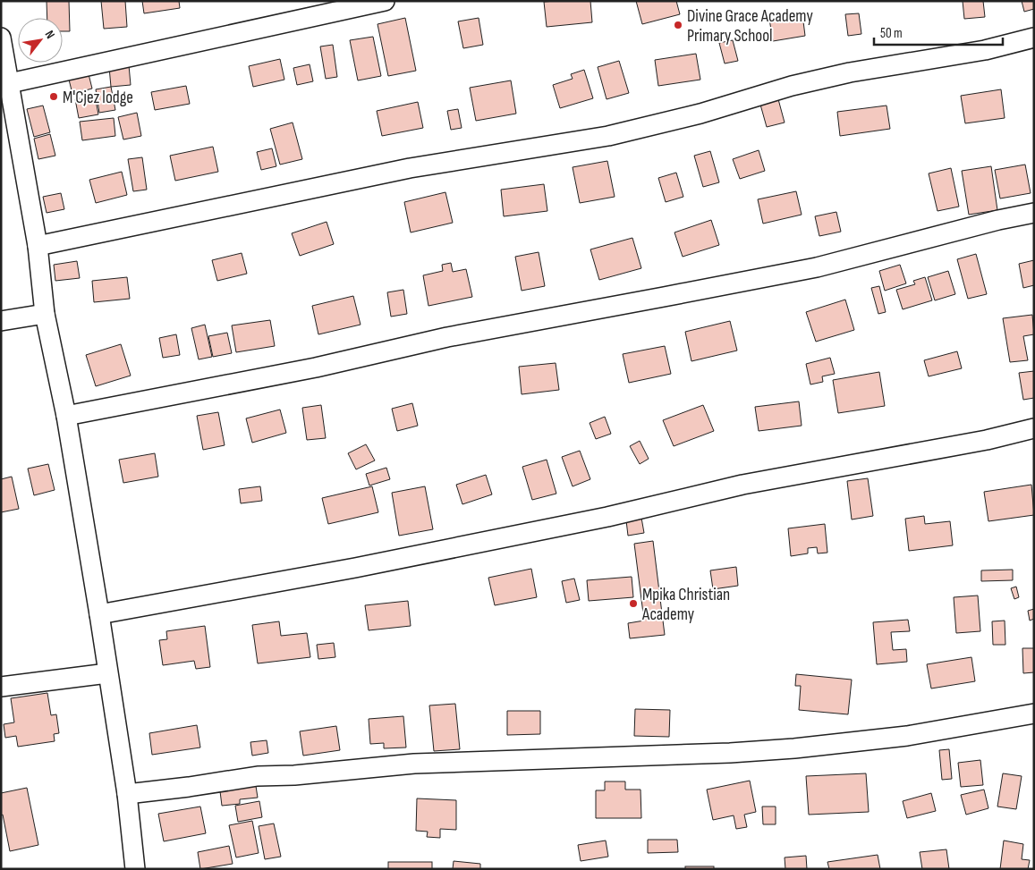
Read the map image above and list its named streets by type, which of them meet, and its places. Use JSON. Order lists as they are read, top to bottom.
{
  "places": ["Divine Grace Academy Primary School", "M'Cjez lodge", "Mpika Christian Academy"],
  "scale_bar": "50 m",
  "north": "top right"
}
